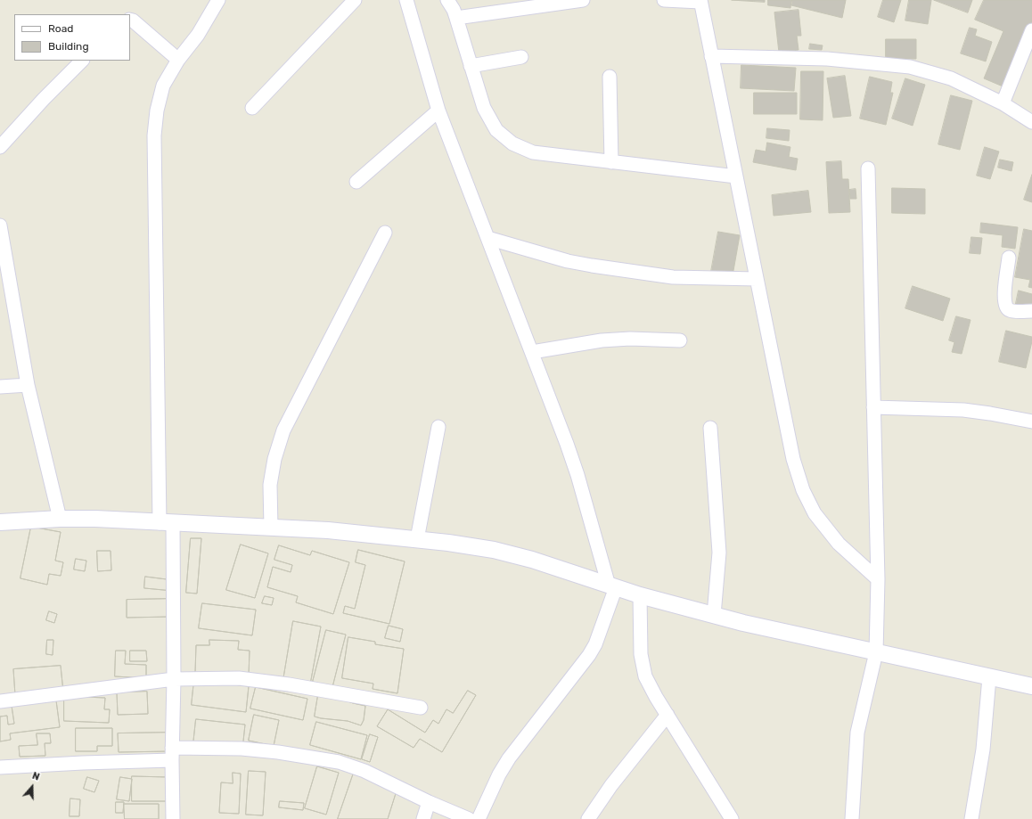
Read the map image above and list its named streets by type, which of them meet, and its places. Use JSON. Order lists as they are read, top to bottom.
{
  "legend": ["Road", "Building"],
  "north": "top"
}
